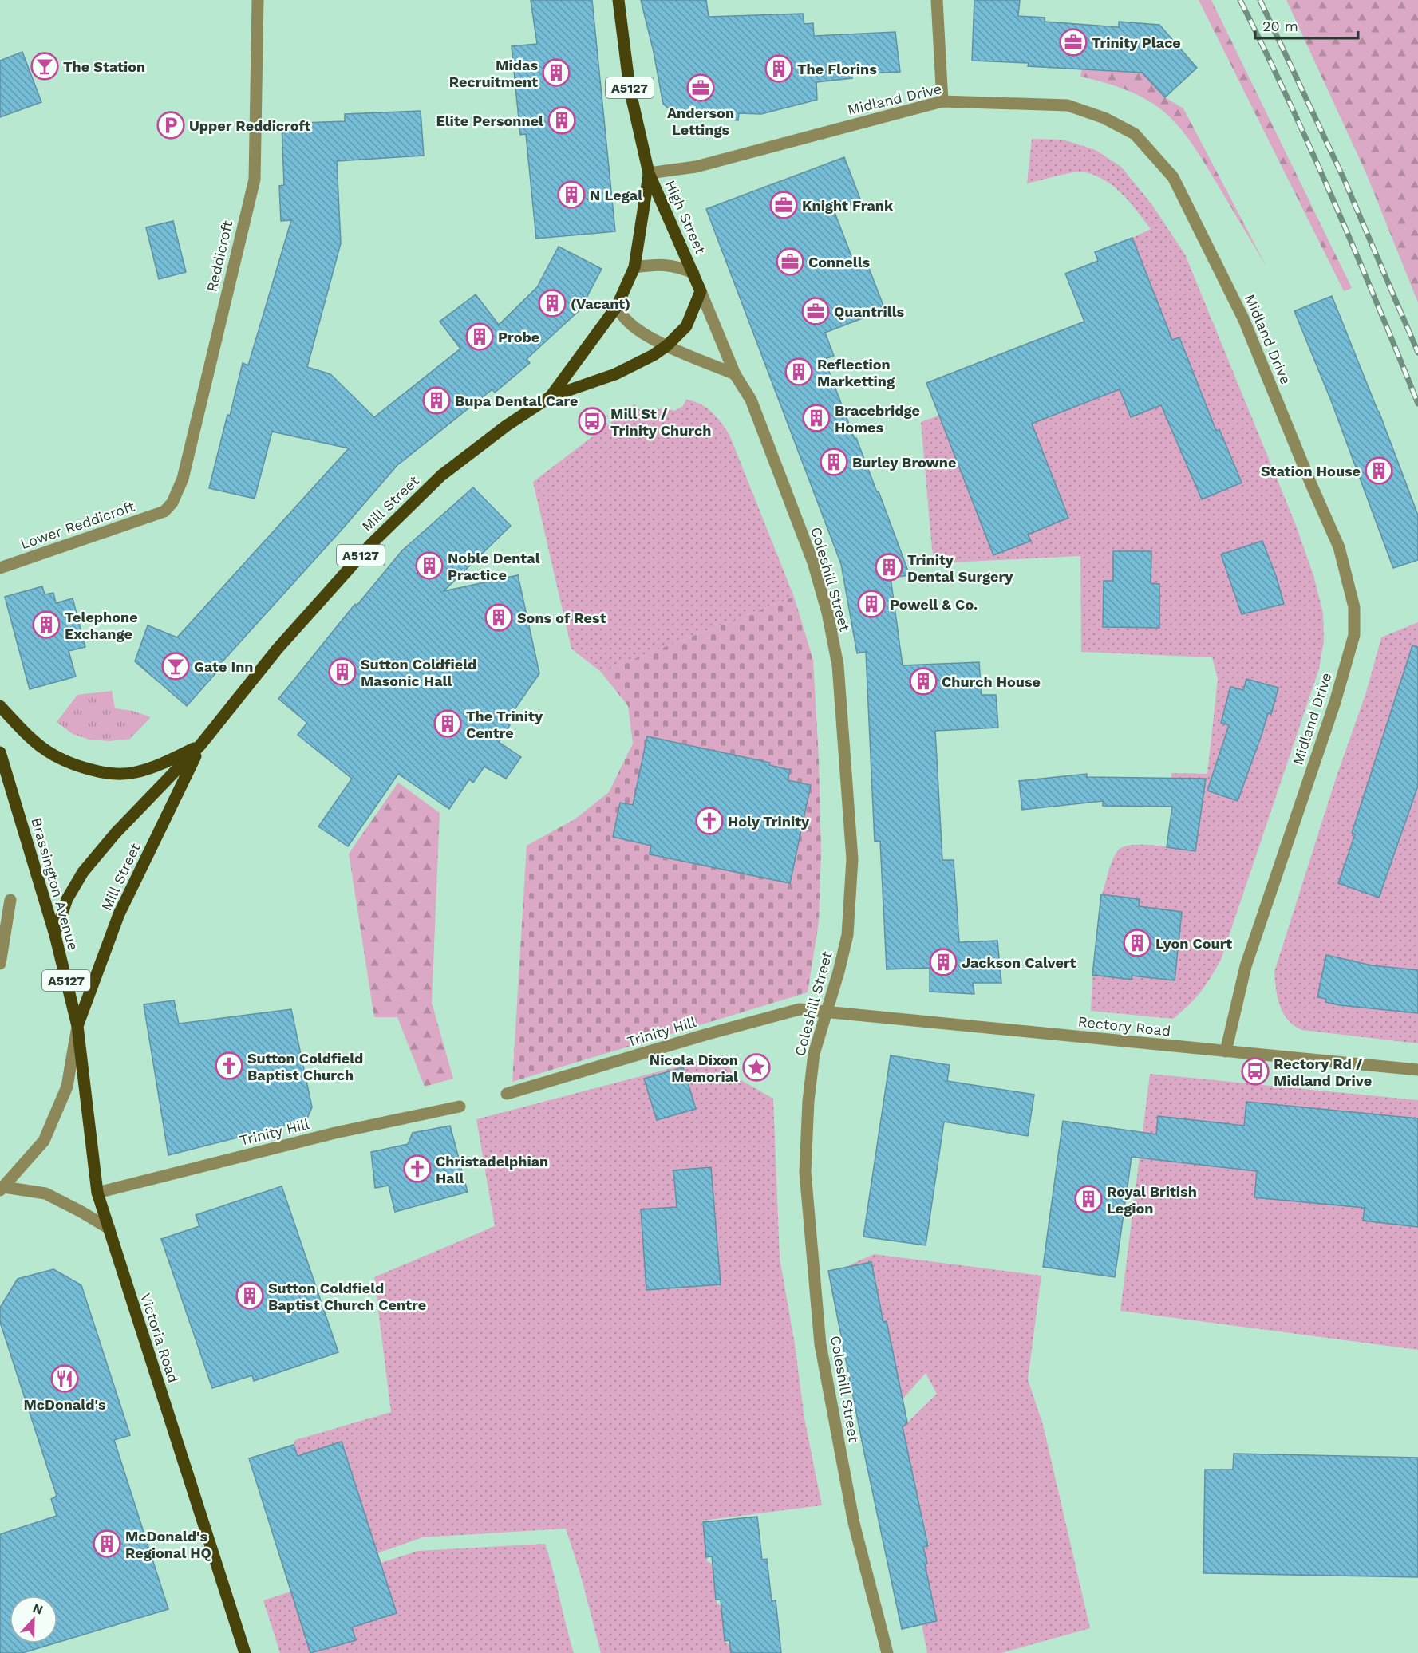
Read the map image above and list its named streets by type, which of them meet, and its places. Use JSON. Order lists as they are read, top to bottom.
{
  "streets": {
    "main road": [
      "A5127",
      "High Street",
      "Mill Street",
      "Brassington Avenue",
      "Victoria Road"
    ],
    "street": [
      "Midland Drive",
      "Reddicroft",
      "Lower Reddicroft",
      "Coleshill Street",
      "Rectory Road",
      "Trinity Hill"
    ]
  },
  "crossings": [
    ["Midland Drive", "High Street"],
    ["Midland Drive", "Rectory Road"],
    ["High Street", "Mill Street"],
    ["High Street", "Coleshill Street"],
    ["Reddicroft", "Lower Reddicroft"],
    ["Mill Street", "Brassington Avenue"],
    ["Mill Street", "Victoria Road"],
    ["Coleshill Street", "Rectory Road"],
    ["Coleshill Street", "Trinity Hill"],
    ["Brassington Avenue", "Victoria Road"],
    ["Rectory Road", "Trinity Hill"],
    ["Trinity Hill", "Victoria Road"]
  ],
  "places": {
    "office": [
      "Trinity Place",
      "Anderson Lettings",
      "Knight Frank",
      "Connells",
      "Quantrills"
    ],
    "bar": ["The Station", "Gate Inn"],
    "building": [
      "The Florins",
      "Midas Recruitment",
      "Elite Personnel",
      "N Legal",
      "(Vacant)",
      "Probe",
      "Reflection Marketting",
      "Bupa Dental Care",
      "Bracebridge Homes",
      "Burley Browne",
      "Station House",
      "Noble Dental Practice",
      "Trinity Dental Surgery",
      "Powell & Co.",
      "Sons of Rest",
      "Telephone Exchange",
      "Sutton Coldfield Masonic Hall",
      "Church House",
      "The Trinity Centre",
      "Lyon Court",
      "Jackson Calvert",
      "Royal British Legion",
      "Sutton Coldfield Baptist Church Centre",
      "McDonald's Regional HQ"
    ],
    "parking": ["Upper Reddicroft"],
    "bus stop": ["Mill St / Trinity Church", "Rectory Rd / Midland Drive"],
    "church": ["Holy Trinity", "Sutton Coldfield Baptist Church", "Christadelphian Hall"],
    "place": ["Nicola Dixon Memorial"],
    "restaurant": ["McDonald's"]
  },
  "scale_bar": "20 m",
  "north": "top"
}
